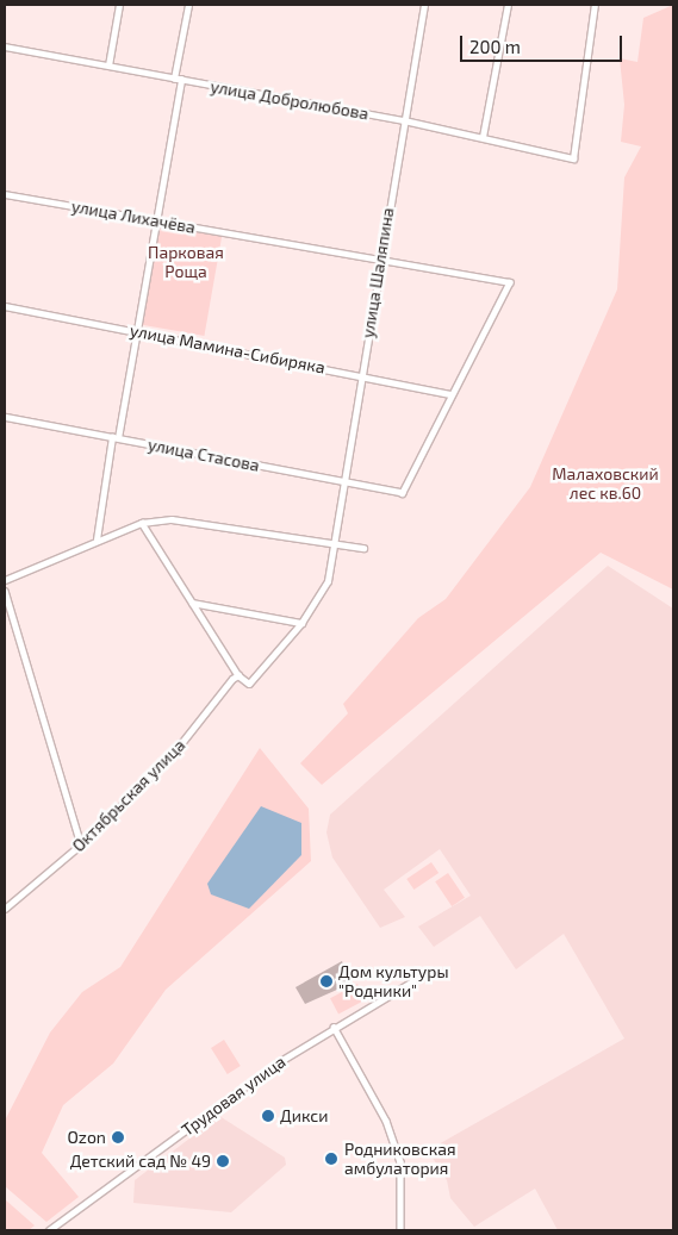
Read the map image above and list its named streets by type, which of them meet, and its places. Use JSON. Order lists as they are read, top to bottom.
{
  "streets": {
    "street": [
      "улица Добролюбова",
      "улица Лихачёва",
      "улица Шаляпина",
      "улица Мамина-Сибиряка",
      "улица Стасова",
      "Октябрьская улица",
      "Трудовая улица"
    ]
  },
  "crossings": [
    ["улица Добролюбова", "улица Шаляпина"],
    ["улица Лихачёва", "улица Шаляпина"],
    ["улица Лихачёва", "улица Мамина-Сибиряка"],
    ["улица Лихачёва", "улица Стасова"],
    ["улица Шаляпина", "улица Мамина-Сибиряка"],
    ["улица Шаляпина", "улица Стасова"],
    ["улица Мамина-Сибиряка", "улица Стасова"]
  ],
  "parks": ["Парковая Роща", "Малаховский лес кв.60"],
  "places": [
    "Дом культуры \"Родники\"",
    "Дикси",
    "Ozon",
    "Родниковская амбулатория",
    "Детский сад № 49"
  ],
  "scale_bar": "200 m"
}
